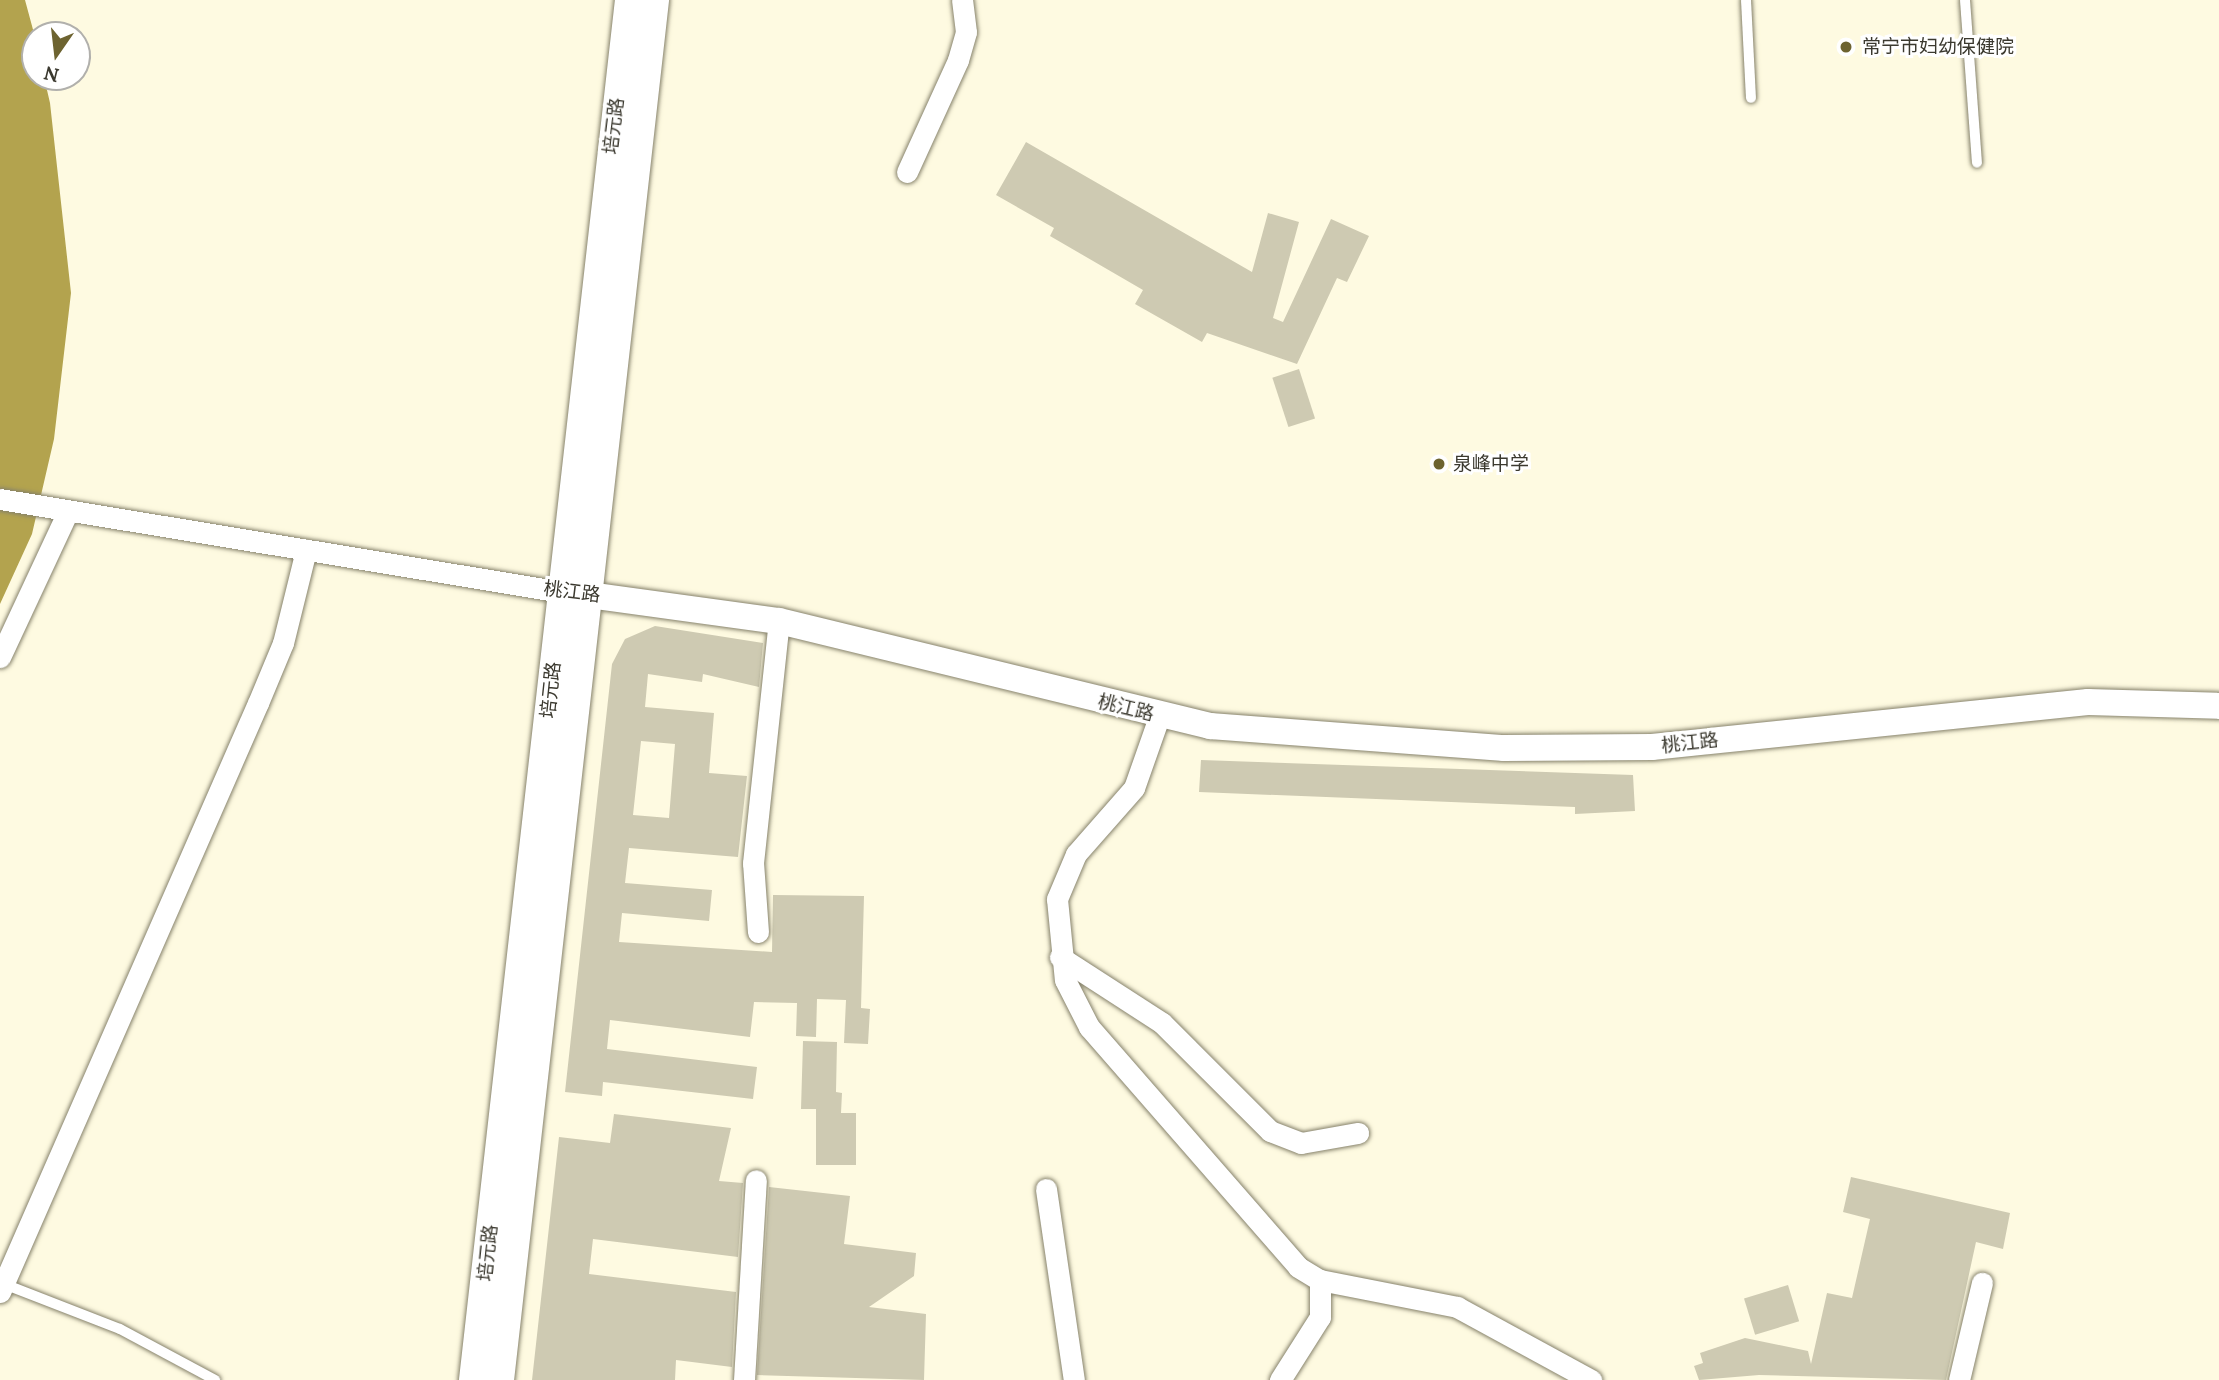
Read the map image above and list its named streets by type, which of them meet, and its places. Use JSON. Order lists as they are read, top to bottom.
{
  "streets": {
    "main road": ["培元路"],
    "street": ["桃江路"]
  },
  "crossings": [
    ["培元路", "桃江路"]
  ],
  "places": ["常宁市妇幼保健院", "泉峰中学"],
  "north": "bottom"
}
